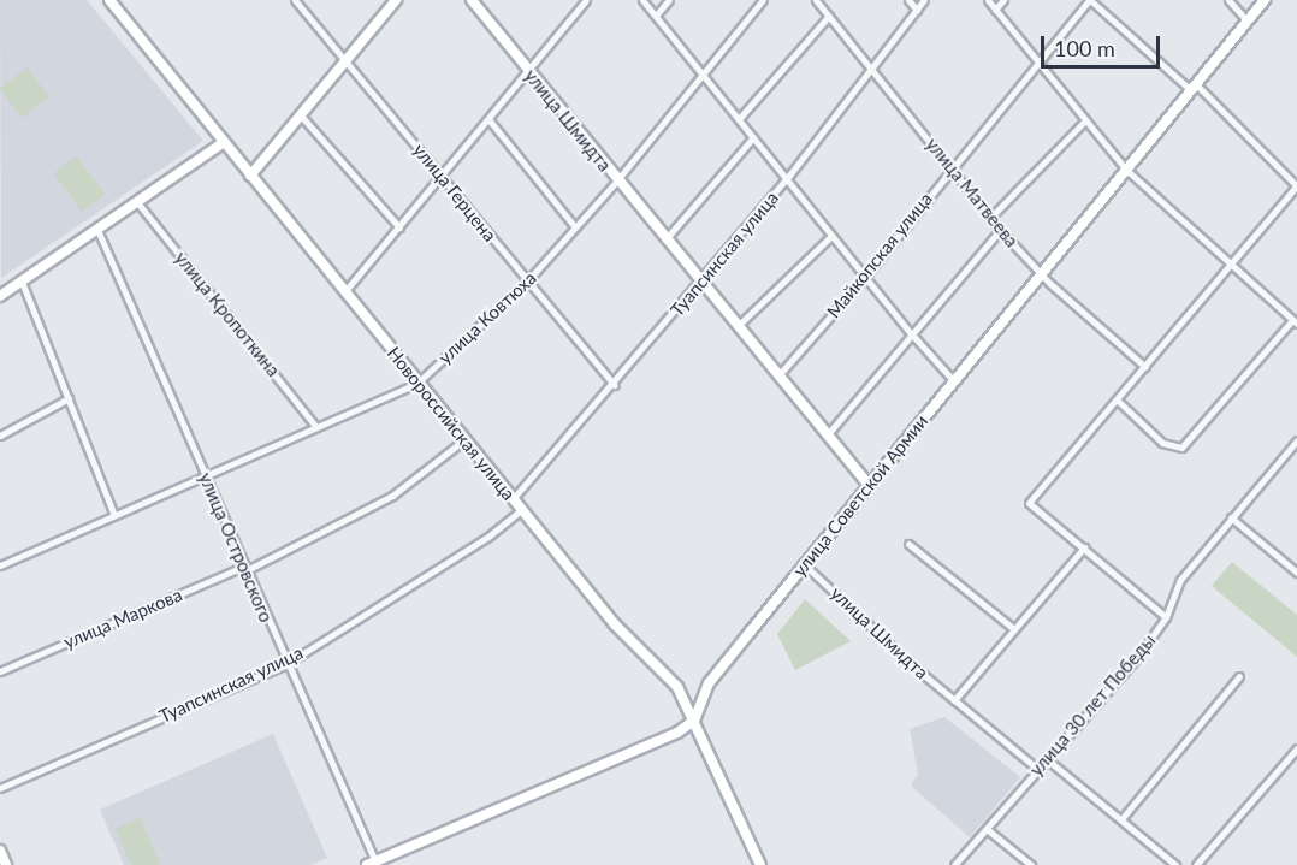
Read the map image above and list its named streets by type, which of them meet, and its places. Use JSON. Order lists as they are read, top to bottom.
{
  "streets": {
    "main road": ["улица Шмидта", "Новороссийская улица", "улица Советской Армии"],
    "street": [
      "улица Герцена",
      "улица Матвеева",
      "Туапсинская улица",
      "Майкопская улица",
      "улица Кропоткина",
      "улица Ковтюха",
      "улица Островского",
      "улица Маркова",
      "улица 30 лет Победы"
    ]
  },
  "crossings": [
    ["улица Шмидта", "Туапсинская улица"],
    ["улица Шмидта", "Майкопская улица"],
    ["улица Шмидта", "улица Ковтюха"],
    ["улица Шмидта", "улица Советской Армии"],
    ["улица Шмидта", "улица 30 лет Победы"],
    ["улица Герцена", "Туапсинская улица"],
    ["улица Герцена", "улица Ковтюха"],
    ["улица Матвеева", "Туапсинская улица"],
    ["улица Матвеева", "Майкопская улица"],
    ["улица Матвеева", "улица Советской Армии"],
    ["Туапсинская улица", "Новороссийская улица"],
    ["Туапсинская улица", "улица Островского"],
    ["Майкопская улица", "улица Советской Армии"],
    ["улица Кропоткина", "улица Ковтюха"],
    ["улица Ковтюха", "Новороссийская улица"],
    ["улица Ковтюха", "улица Островского"],
    ["Новороссийская улица", "улица Советской Армии"],
    ["Новороссийская улица", "улица Маркова"],
    ["улица Островского", "улица Маркова"]
  ],
  "scale_bar": "100 m"
}
